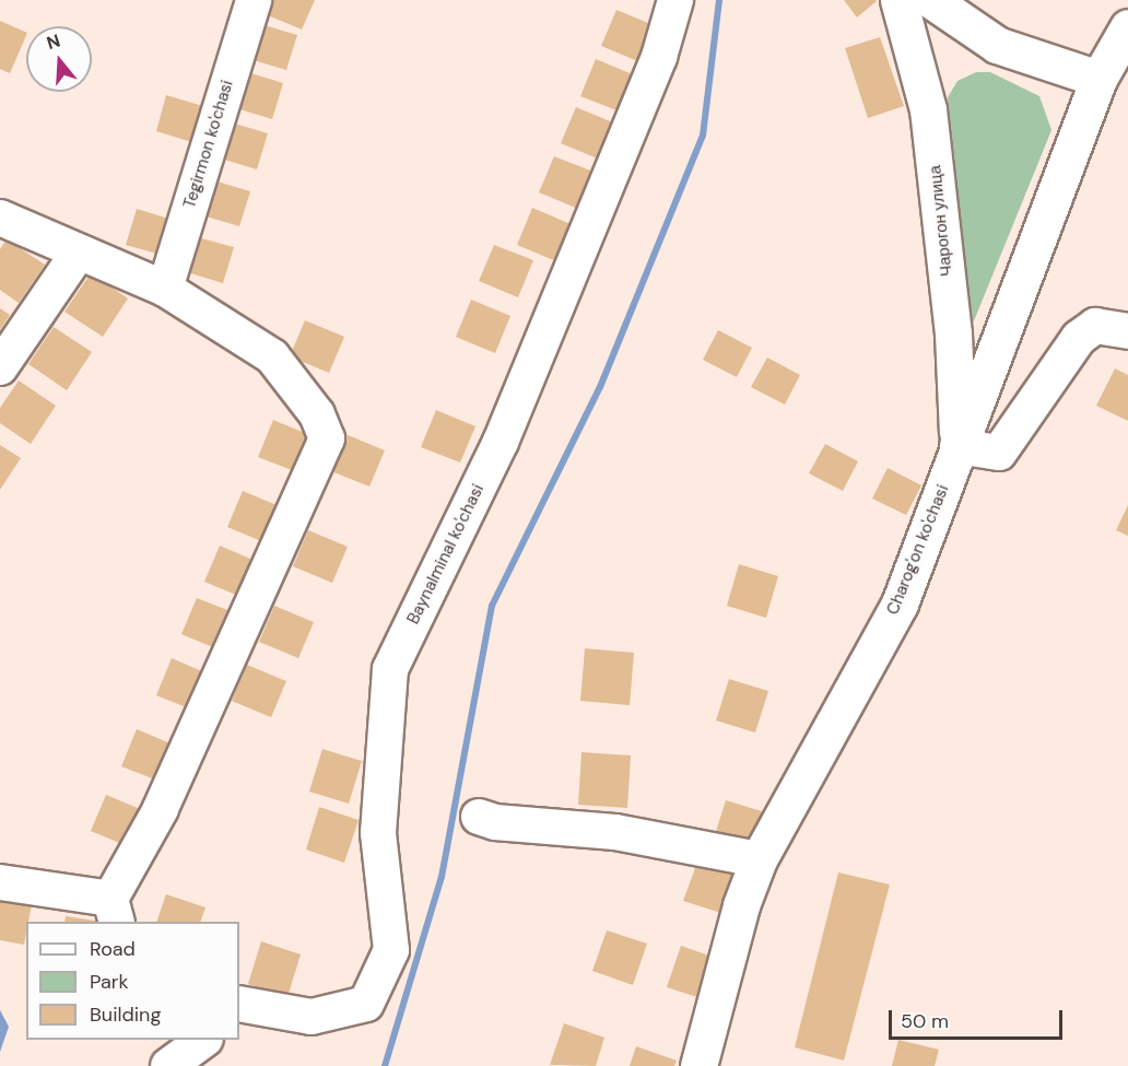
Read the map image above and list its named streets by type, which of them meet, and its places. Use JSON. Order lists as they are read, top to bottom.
{
  "streets": {
    "main road": ["Чарогон улица", "Charog'on ko'chasi"],
    "street": ["Tegirmon ko'chasi", "Baynalminal ko'chasi"]
  },
  "crossings": [
    ["Чарогон улица", "Charog'on ko'chasi"]
  ],
  "legend": ["Road", "Park", "Building"],
  "scale_bar": "50 m",
  "north": "top"
}
